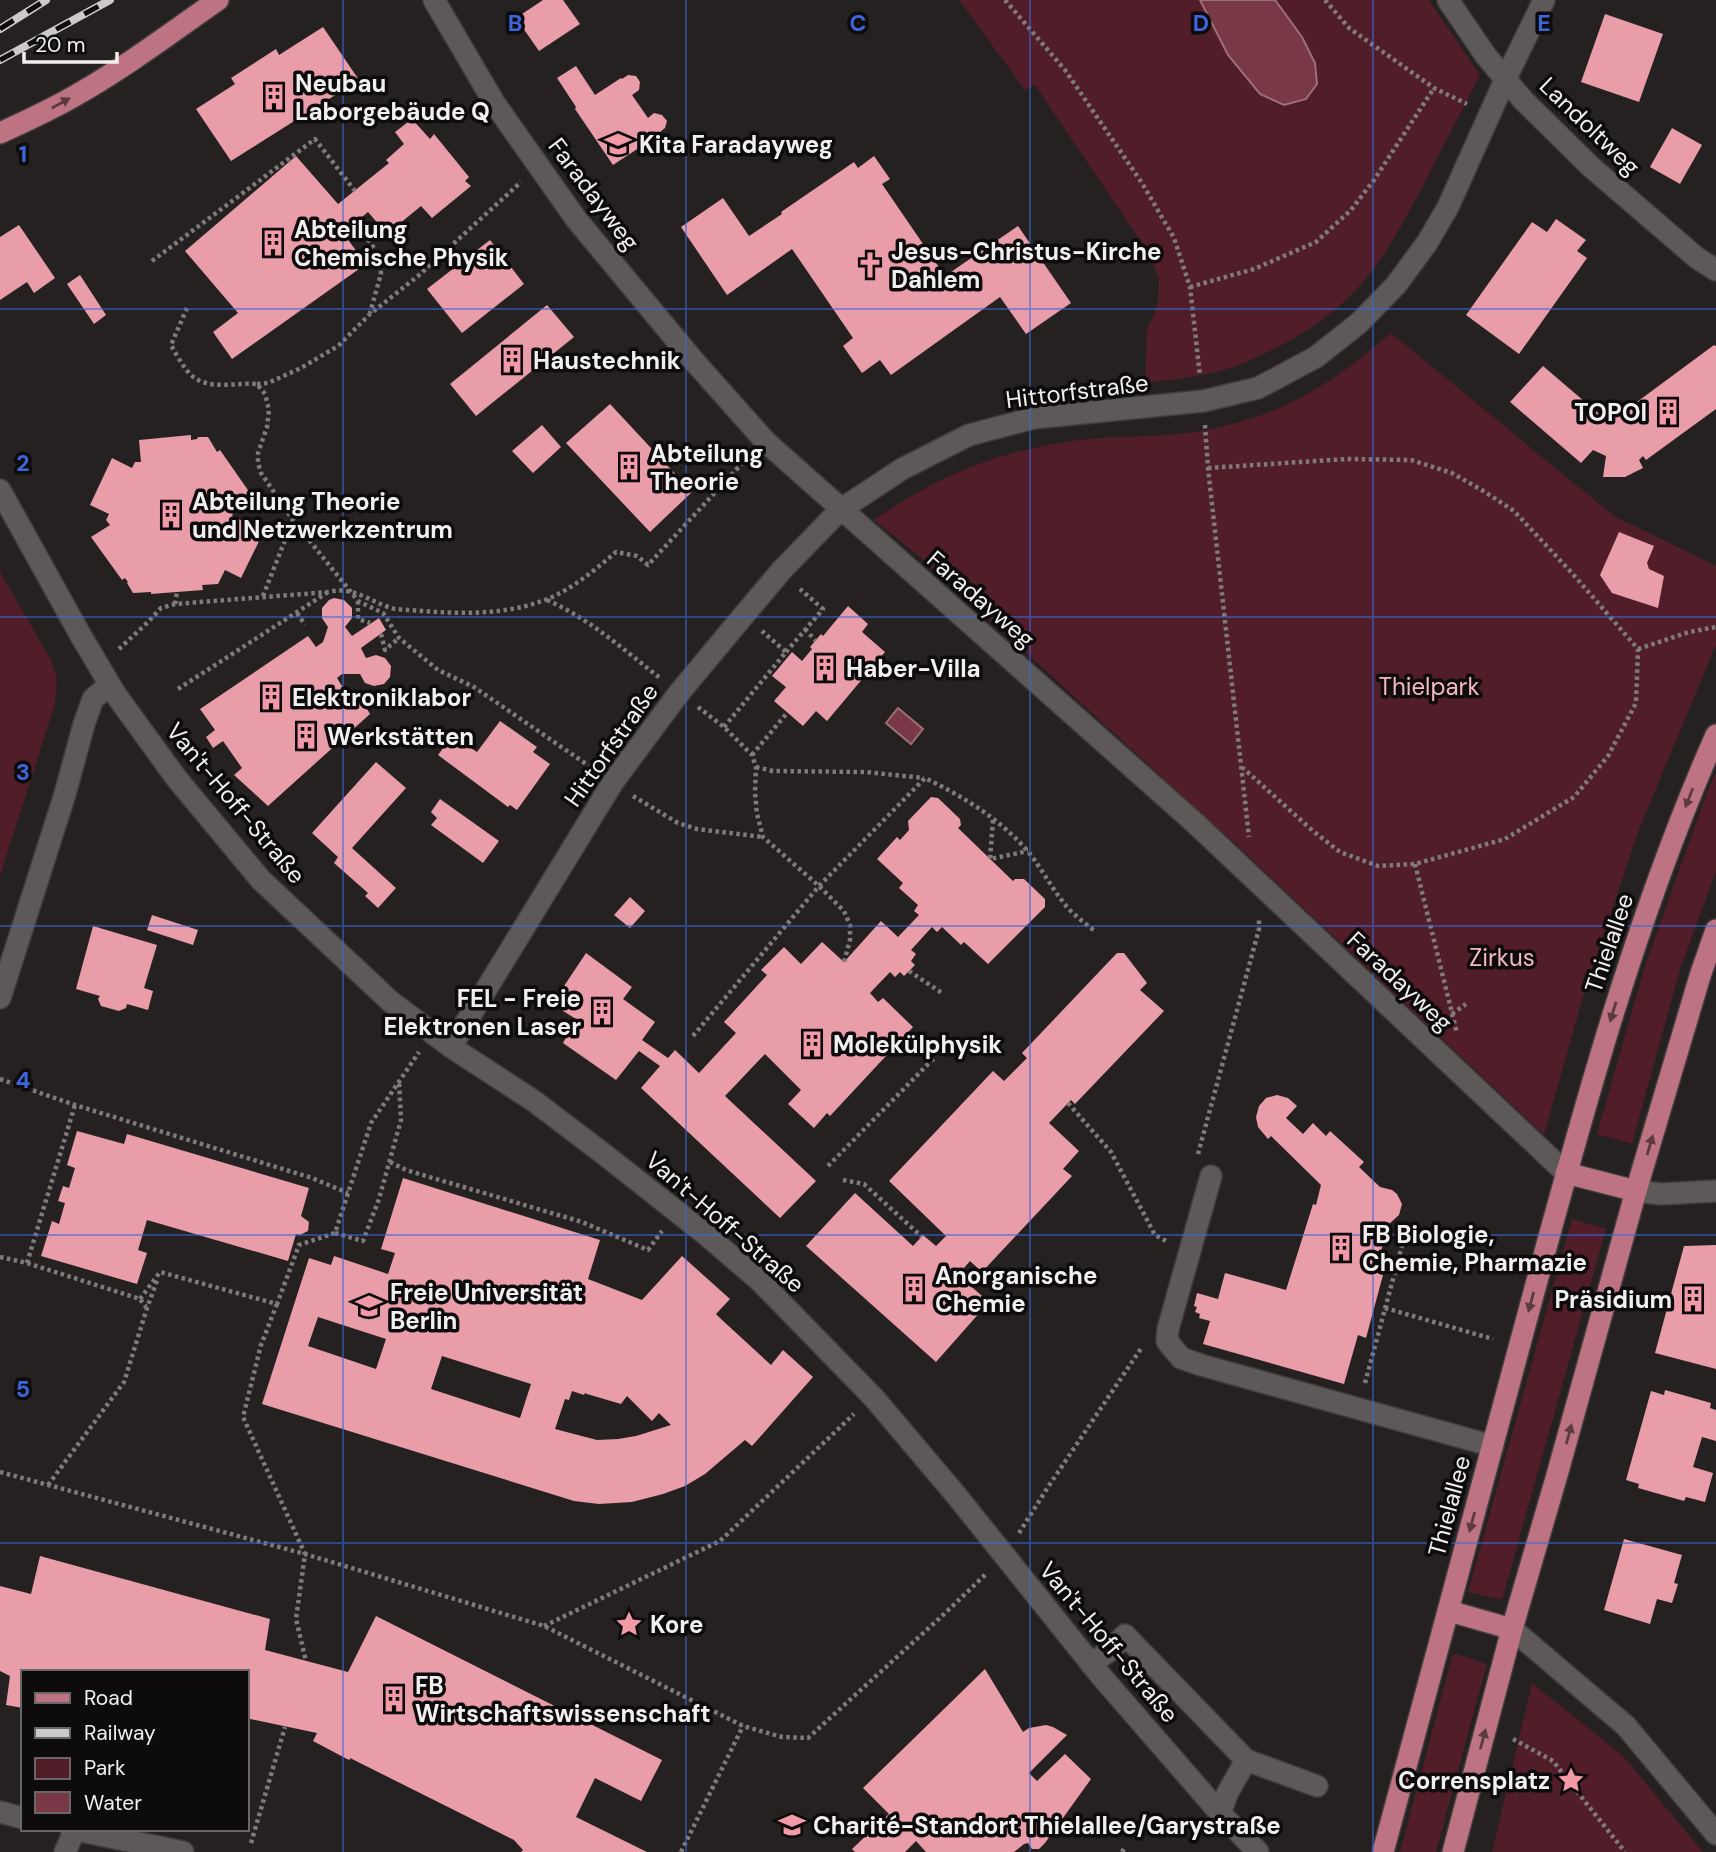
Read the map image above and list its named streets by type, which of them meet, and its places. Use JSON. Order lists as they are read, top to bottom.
{
  "streets": {
    "main road": ["Thielallee"],
    "street": [
      "Landoltweg",
      "Faradayweg",
      "Hittorfstraße",
      "Van't-Hoff-Straße"
    ]
  },
  "crossings": [
    ["Landoltweg", "Hittorfstraße"],
    ["Faradayweg", "Hittorfstraße"],
    ["Faradayweg", "Thielallee"],
    ["Hittorfstraße", "Van't-Hoff-Straße"]
  ],
  "parks": ["Thielpark", "Zirkus"],
  "places": {
    "building": [
      "Neubau Laborgebäude Q",
      "Abteilung Chemische Physik",
      "Haustechnik",
      "TOPOI",
      "Abteilung Theorie",
      "Abteilung Theorie und Netzwerkzentrum",
      "Haber-Villa",
      "Elektroniklabor",
      "Werkstätten",
      "FEL - Freie Elektronen Laser",
      "Molekülphysik",
      "FB Biologie, Chemie, Pharmazie",
      "Anorganische Chemie",
      "Präsidium",
      "FB Wirtschaftswissenschaft"
    ],
    "school or university": ["Kita Faradayweg", "Freie Universität Berlin", "Charité-Standort Thielallee/Garystraße"],
    "church": ["Jesus-Christus-Kirche Dahlem"],
    "place": ["Kore", "Corrensplatz"]
  },
  "legend": [
    "Road",
    "Railway",
    "Park",
    "Water"
  ],
  "scale_bar": "20 m",
  "grid": {
    "columns": [
      "B",
      "C",
      "D",
      "E"
    ],
    "rows": [
      "1",
      "2",
      "3",
      "4",
      "5"
    ]
  }
}
